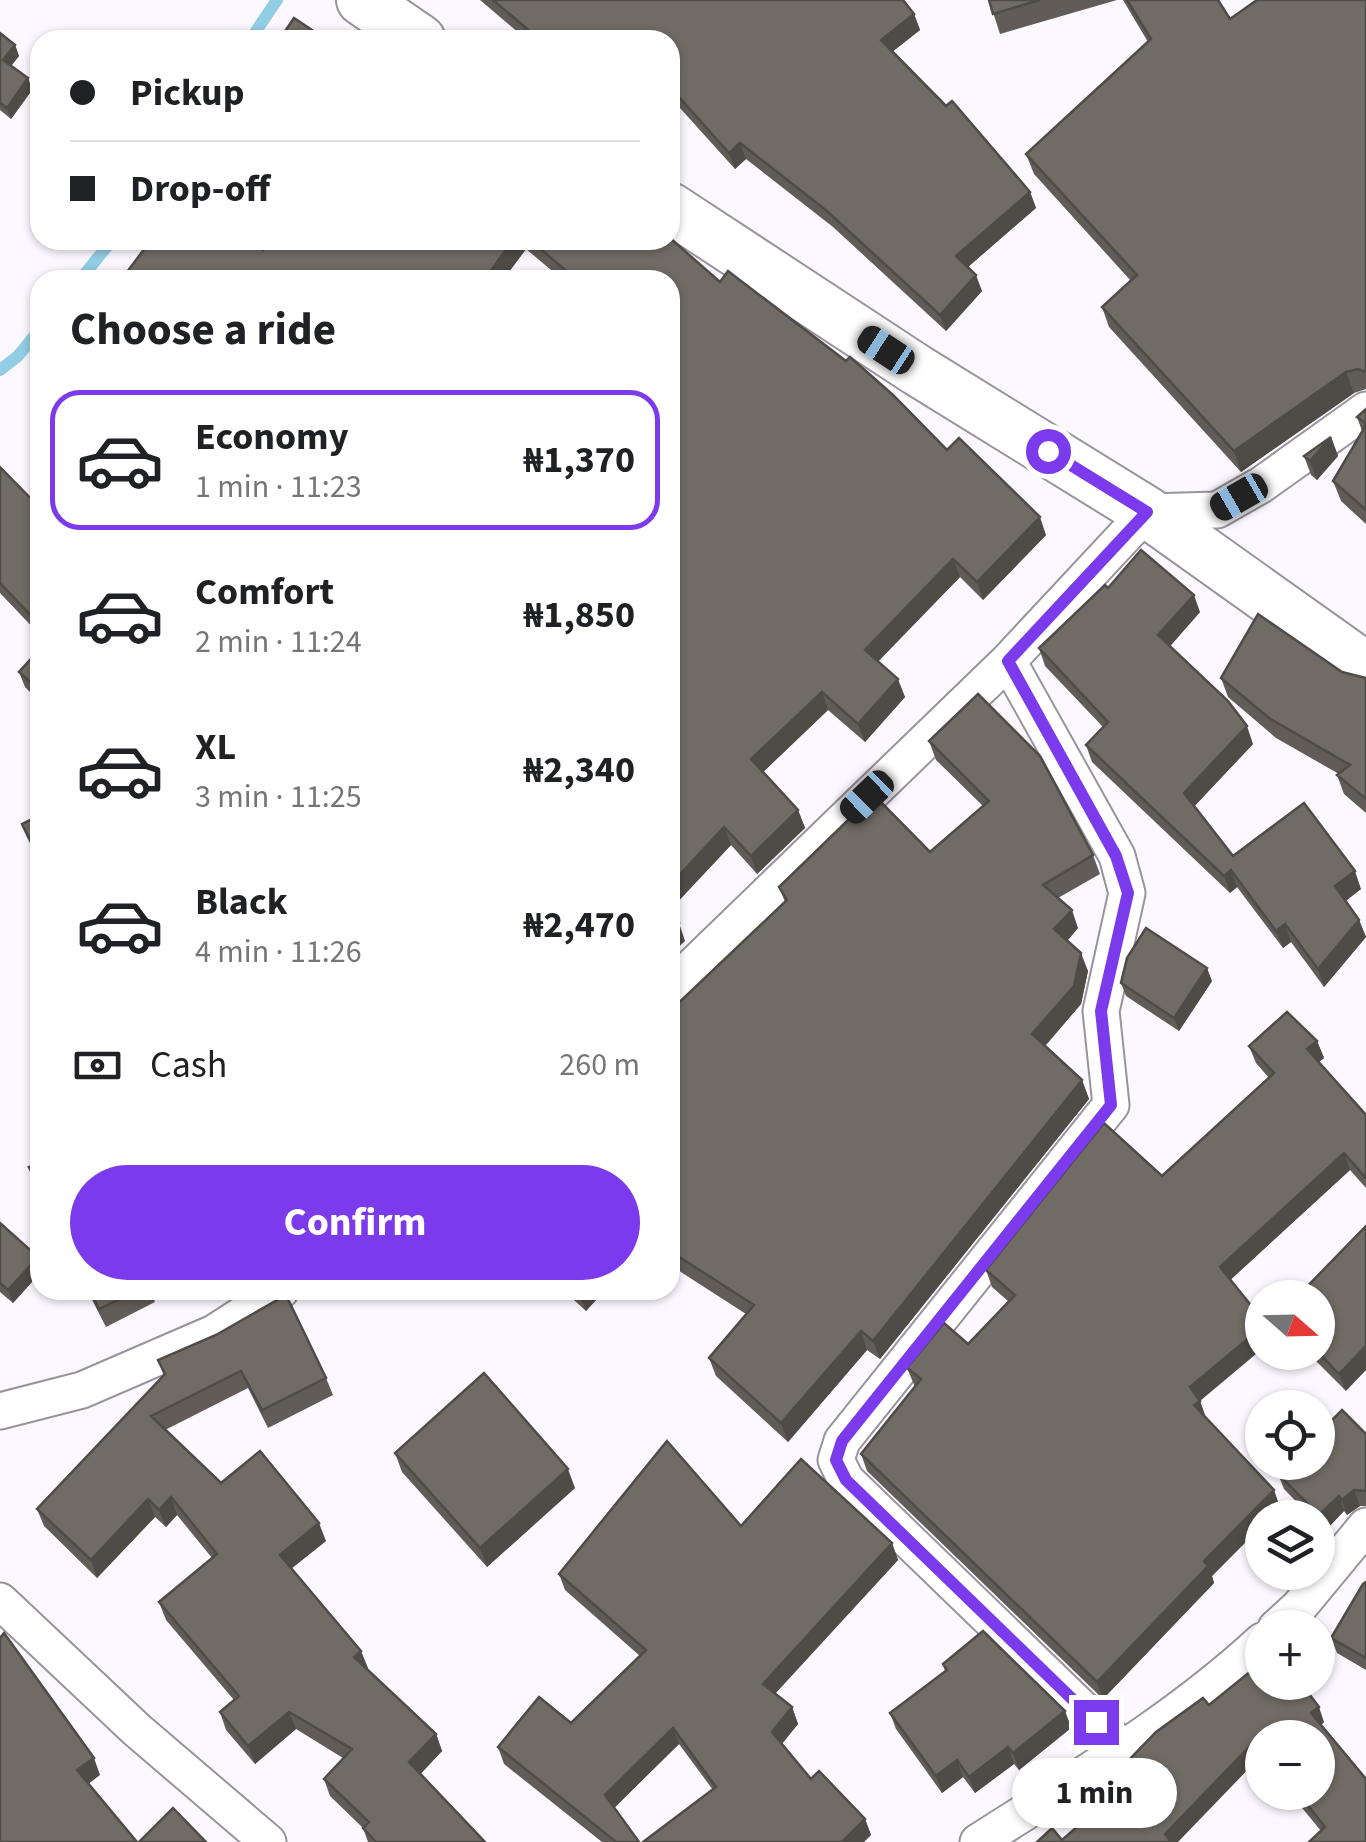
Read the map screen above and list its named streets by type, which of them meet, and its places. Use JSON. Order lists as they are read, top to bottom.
{
  "north": "right",
  "page": {
    "banner": ["Pickup", "Drop-off"],
    "heading": "Choose a ride",
    "list": [
      {
        "name": "Economy",
        "note": "1 min · 11:23",
        "value": "₦1,370"
      },
      {
        "name": "Comfort",
        "note": "2 min · 11:24",
        "value": "₦1,850"
      },
      {
        "name": "XL",
        "note": "3 min · 11:25",
        "value": "₦2,340"
      },
      {
        "name": "Black",
        "note": "4 min · 11:26",
        "value": "₦2,470"
      }
    ],
    "pay": ["Cash", "260 m"],
    "buttons": "Confirm",
    "map_buttons": ["+", "−"],
    "bubble": "1 min"
  }
}
